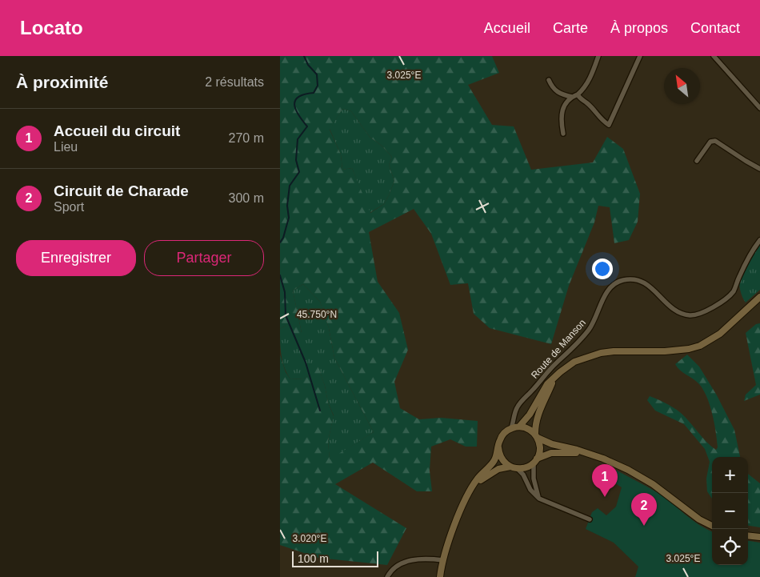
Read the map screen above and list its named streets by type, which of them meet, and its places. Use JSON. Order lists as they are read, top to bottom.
{
  "streets": {
    "street": ["Route de Manson"]
  },
  "scale_bar": "100 m",
  "north": "top left",
  "page": {
    "header": "Locato",
    "nav": [
      "Accueil",
      "Carte",
      "À propos",
      "Contact"
    ],
    "heading": ["À proximité", "2 résultats"],
    "list": [
      {
        "mark": "1",
        "name": "Accueil du circuit",
        "note": "Lieu",
        "value": "270 m"
      },
      {
        "mark": "2",
        "name": "Circuit de Charade",
        "note": "Sport",
        "value": "300 m"
      }
    ],
    "buttons": ["Enregistrer", "Partager"],
    "map_buttons": ["+", "−"],
    "pins": ["1", "2"],
    "scale": "100 m"
  },
  "coordinates": ["3.025°E", "45.750°N", "3.020°E"]
}
